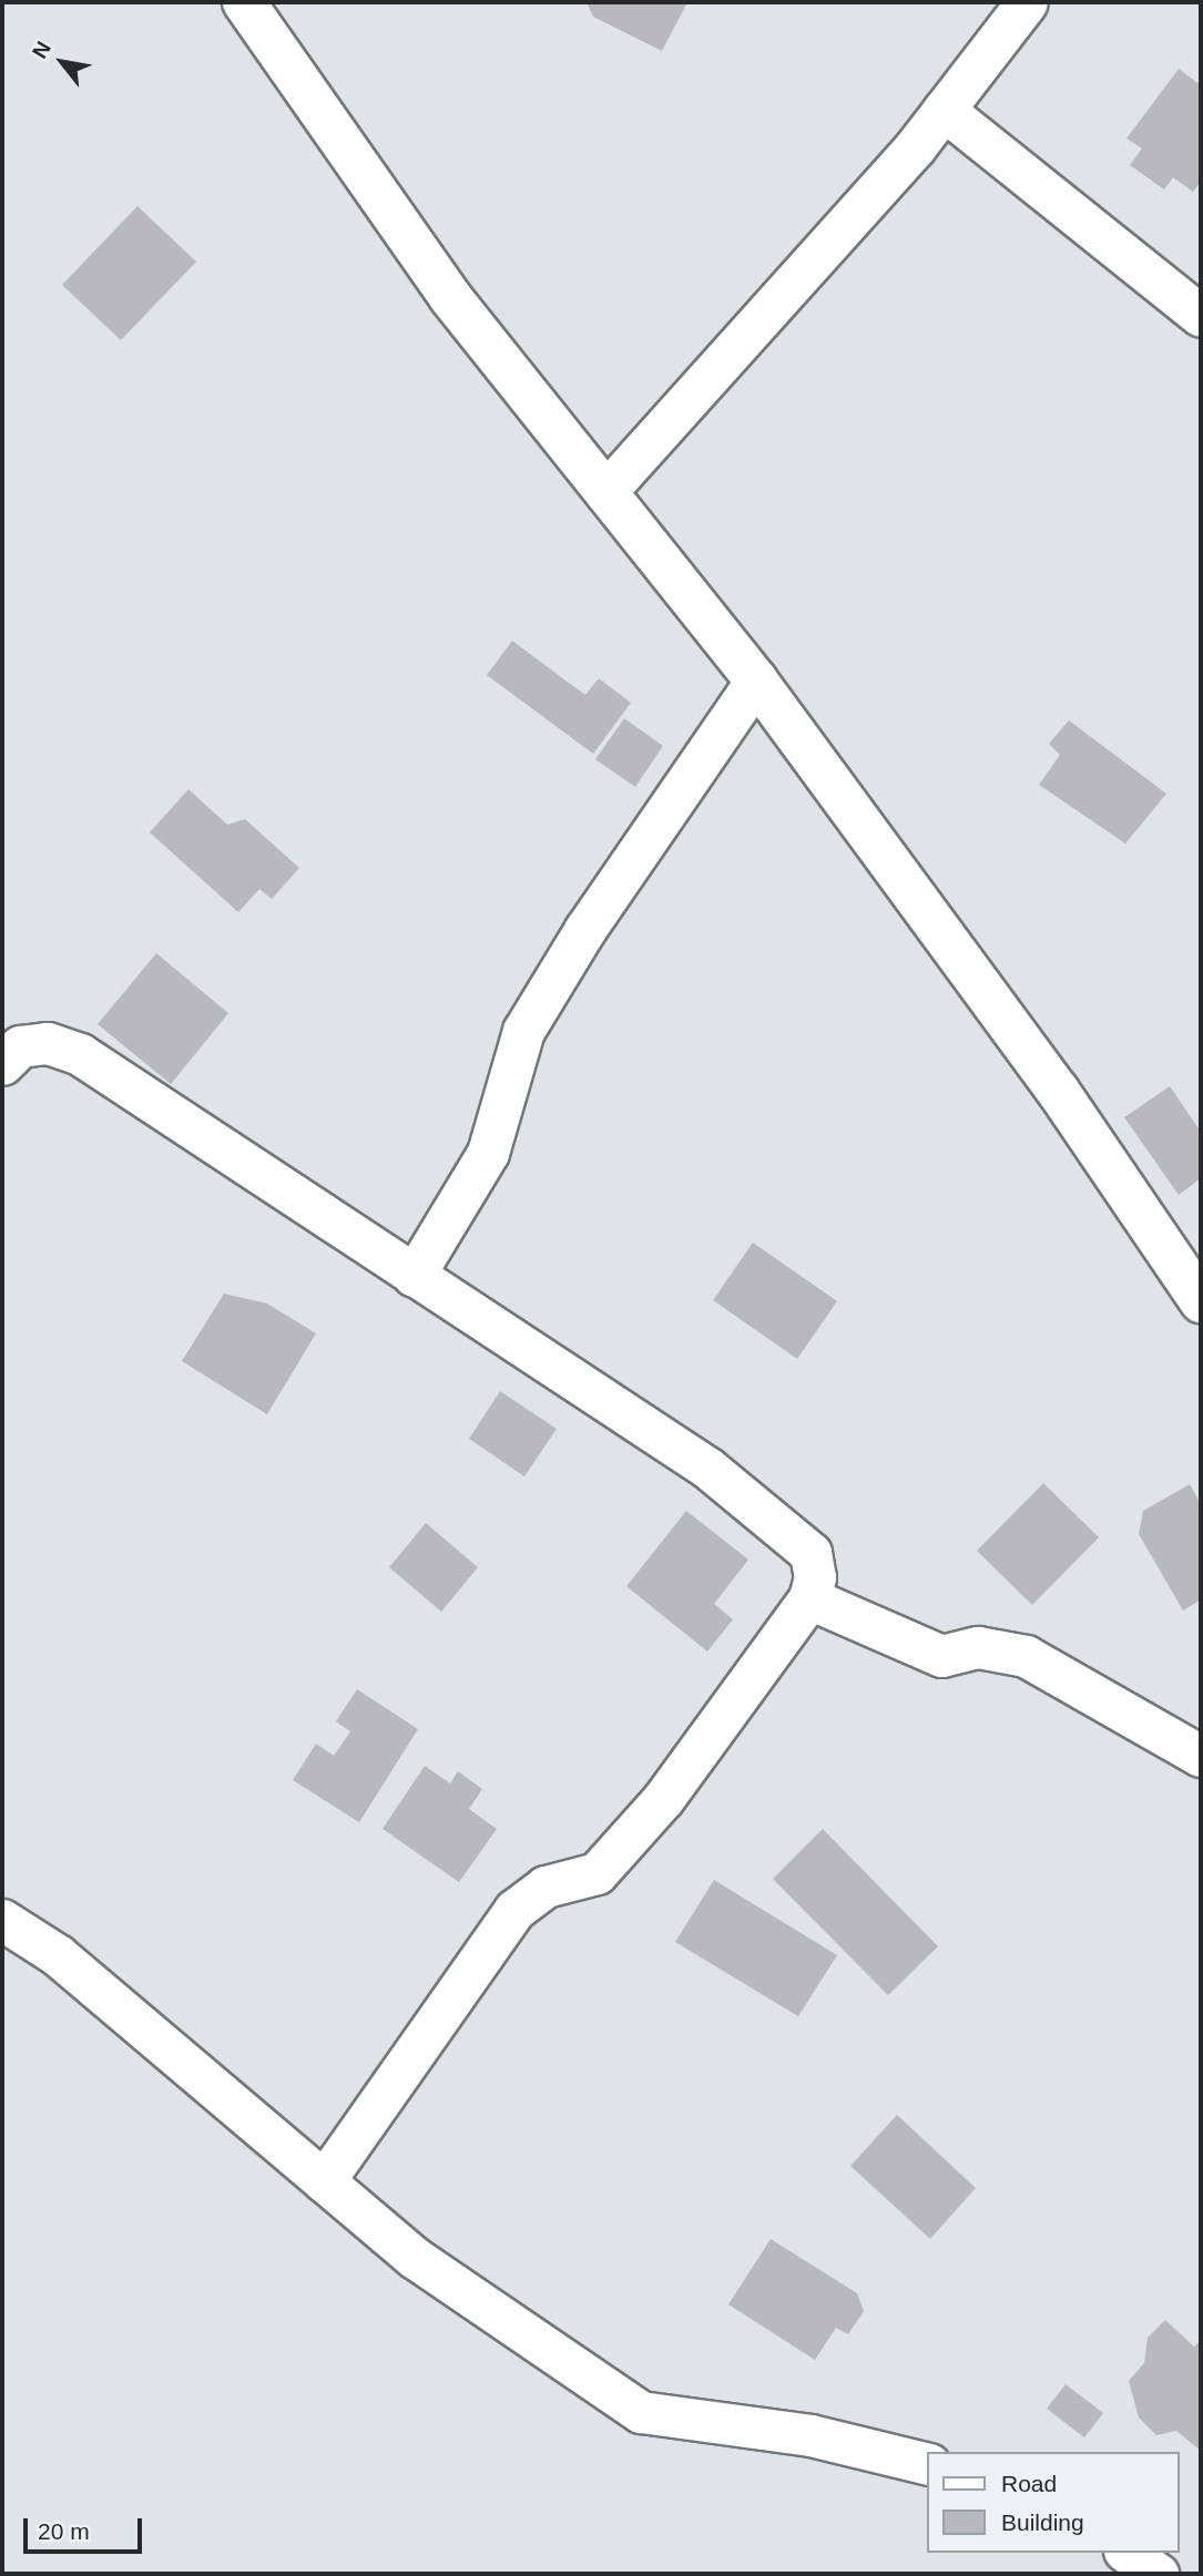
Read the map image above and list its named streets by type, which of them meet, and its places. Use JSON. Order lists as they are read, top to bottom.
{
  "legend": ["Road", "Building"],
  "scale_bar": "20 m",
  "north": "top left"
}
